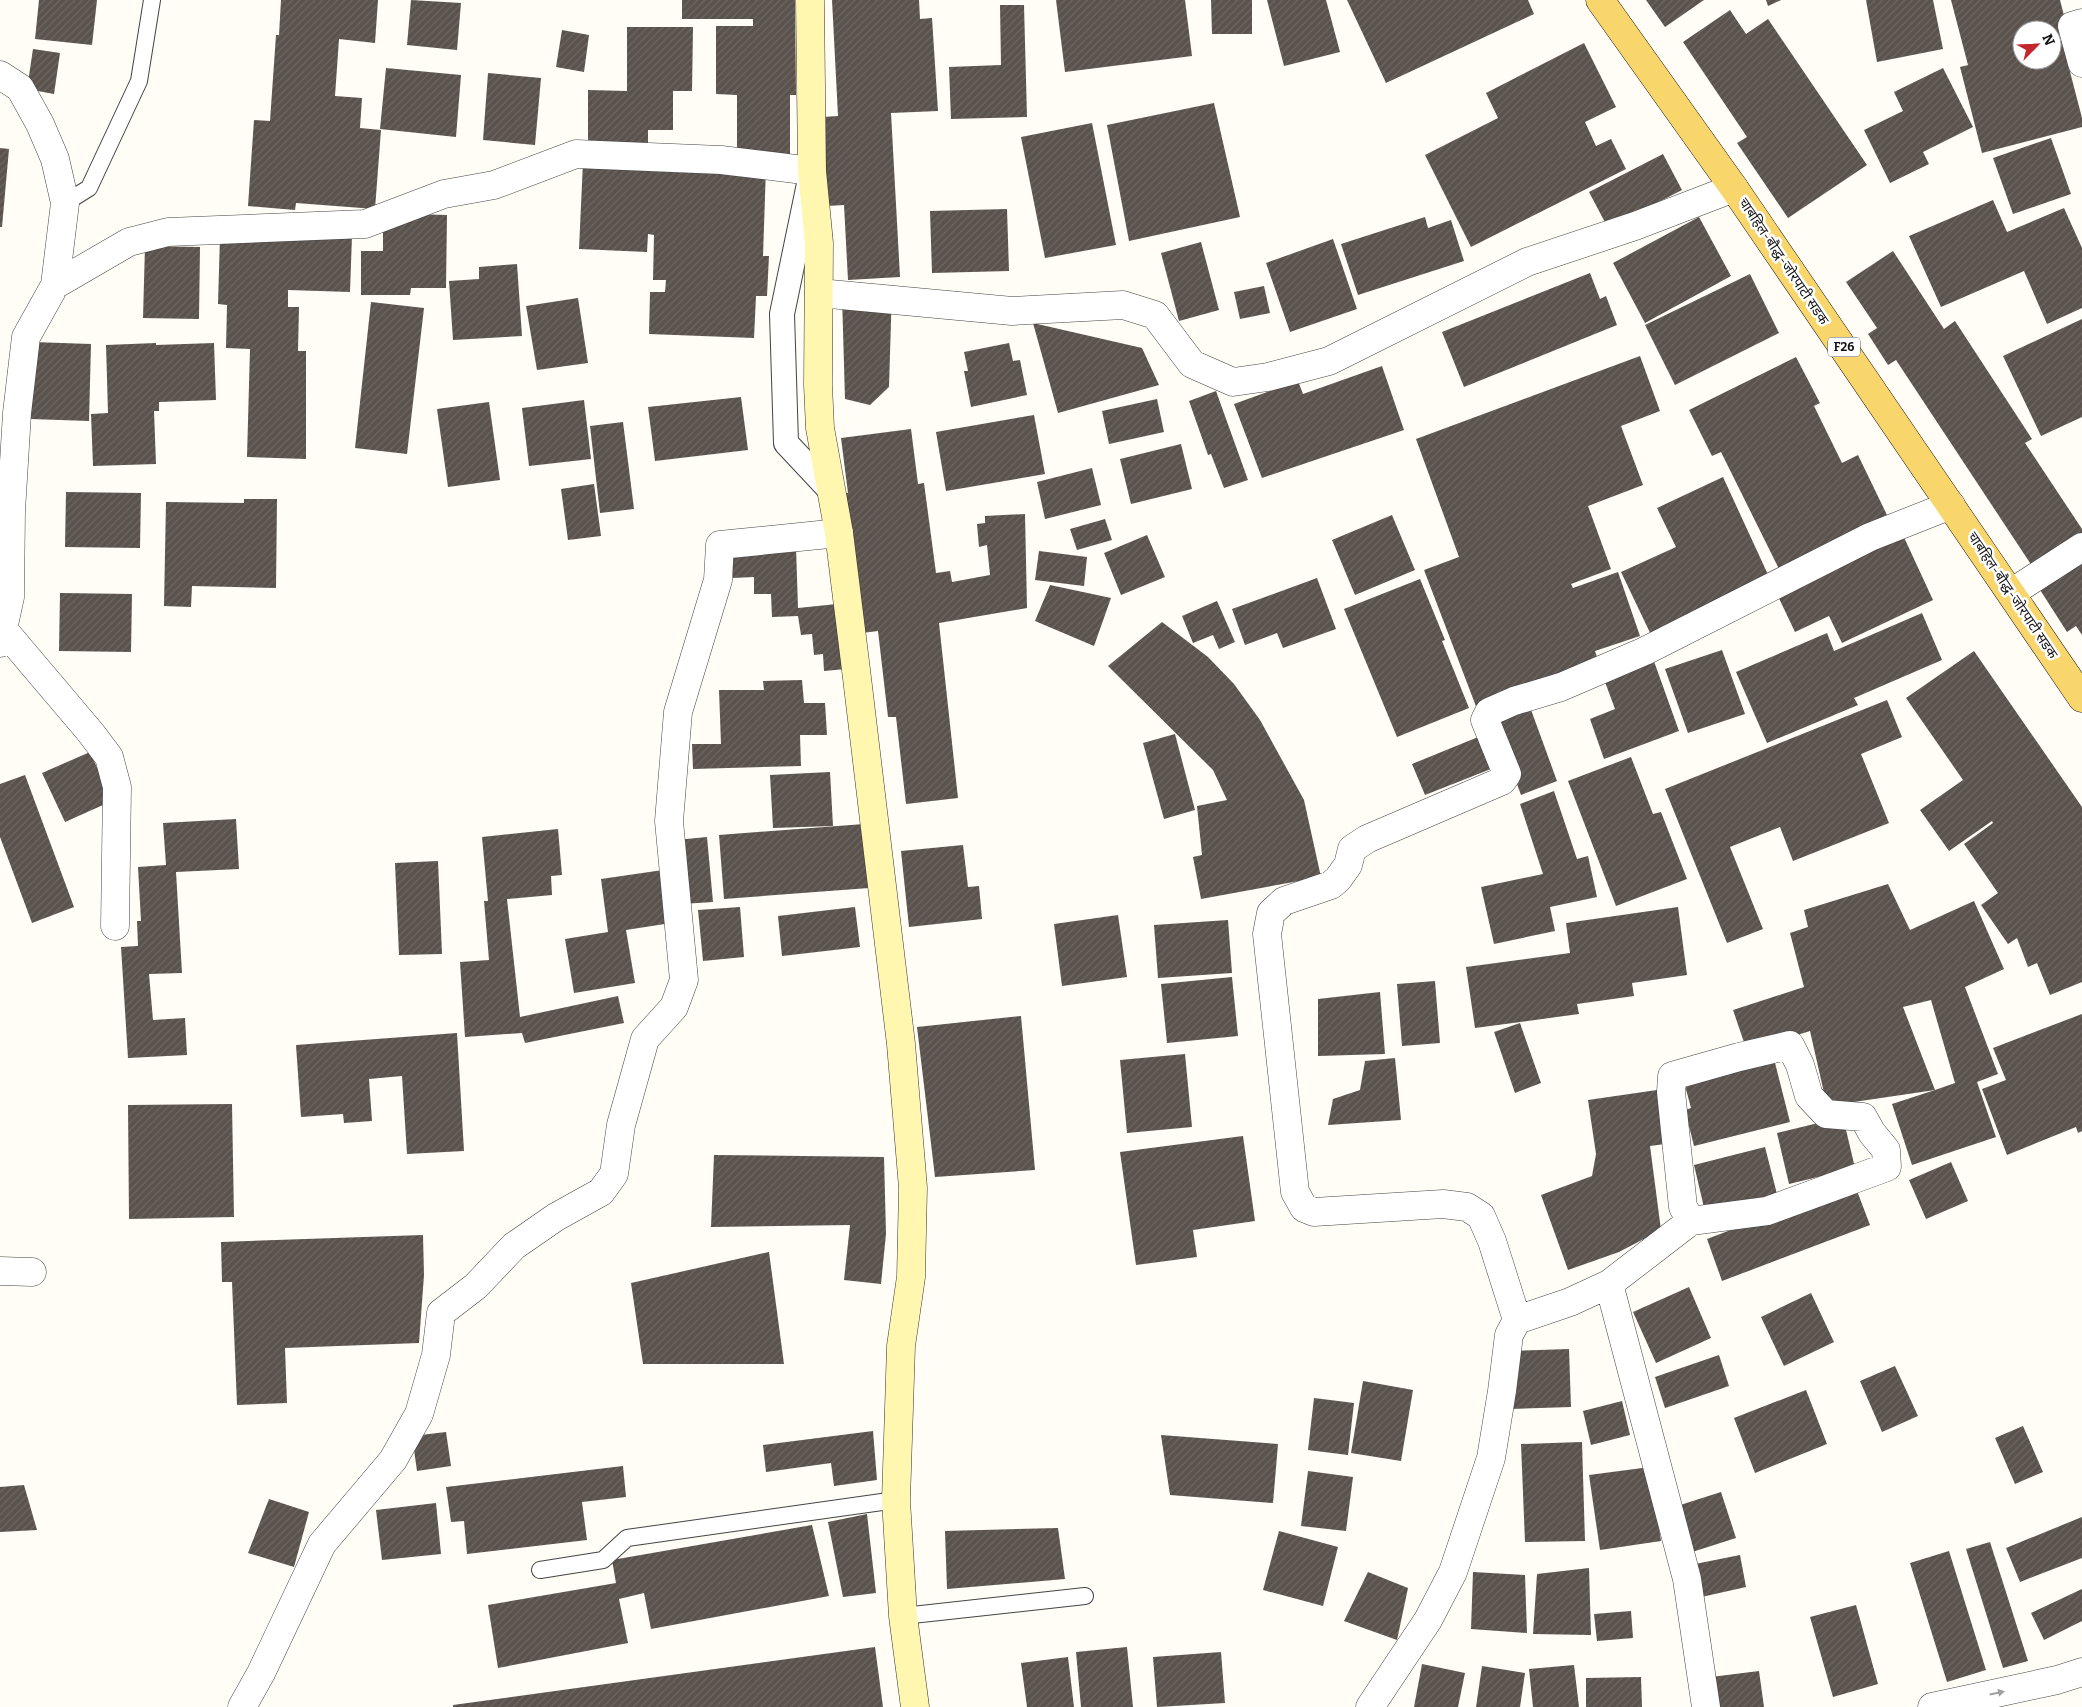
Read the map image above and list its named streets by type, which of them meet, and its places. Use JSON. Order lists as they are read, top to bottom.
{
  "streets": {
    "main road": ["चाबहिल-बौद्ध-जोरपाटी सडक", "F26"]
  },
  "north": "top right"
}
